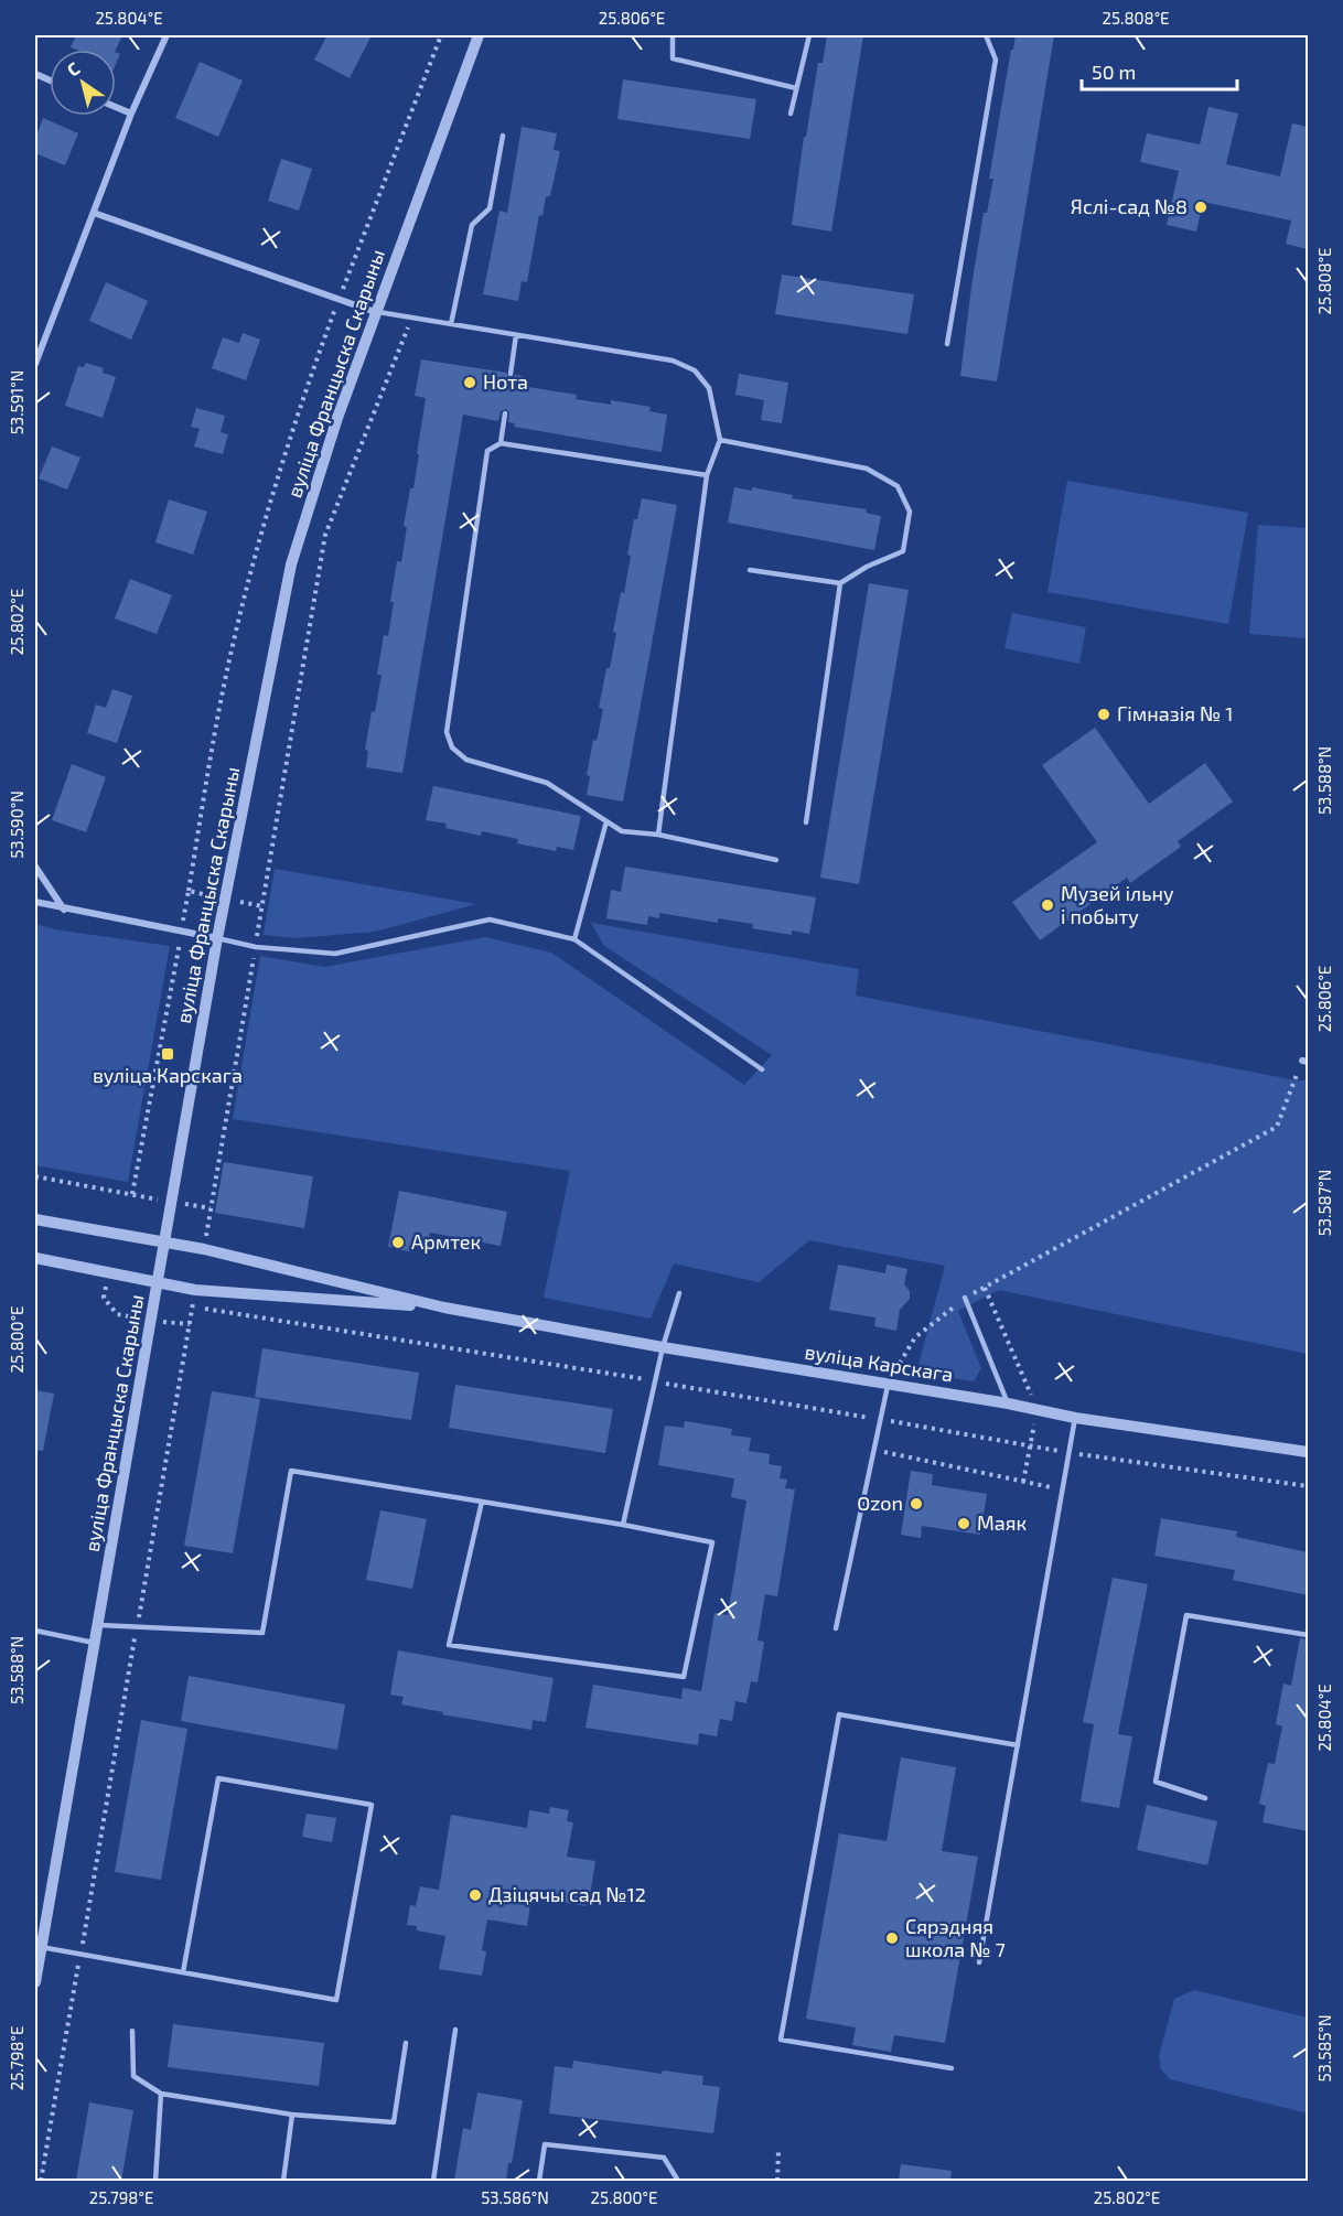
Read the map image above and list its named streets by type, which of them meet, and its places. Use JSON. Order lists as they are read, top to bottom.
{
  "streets": {
    "street": ["вуліца Францыска Скарыны", "вуліца Карскага"]
  },
  "crossings": [
    ["вуліца Францыска Скарыны", "вуліца Карскага"]
  ],
  "places": {
    "other": [
      "Яслі-сад №8",
      "Нота",
      "Гімназія № 1",
      "Музей ільну і побыту",
      "Армтек",
      "Ozon",
      "Маяк",
      "Дзіцячы сад №12",
      "Сярэдняя школа № 7"
    ],
    "transit": ["вуліца Карскага"]
  },
  "scale_bar": "50 m",
  "north": "top left",
  "coordinates": [
    "25.804°E",
    "25.806°E",
    "25.808°E",
    "53.591°N",
    "25.802°E",
    "53.588°N",
    "53.590°N",
    "53.587°N",
    "25.800°E",
    "53.585°N",
    "25.798°E",
    "53.586°N"
  ]
}
